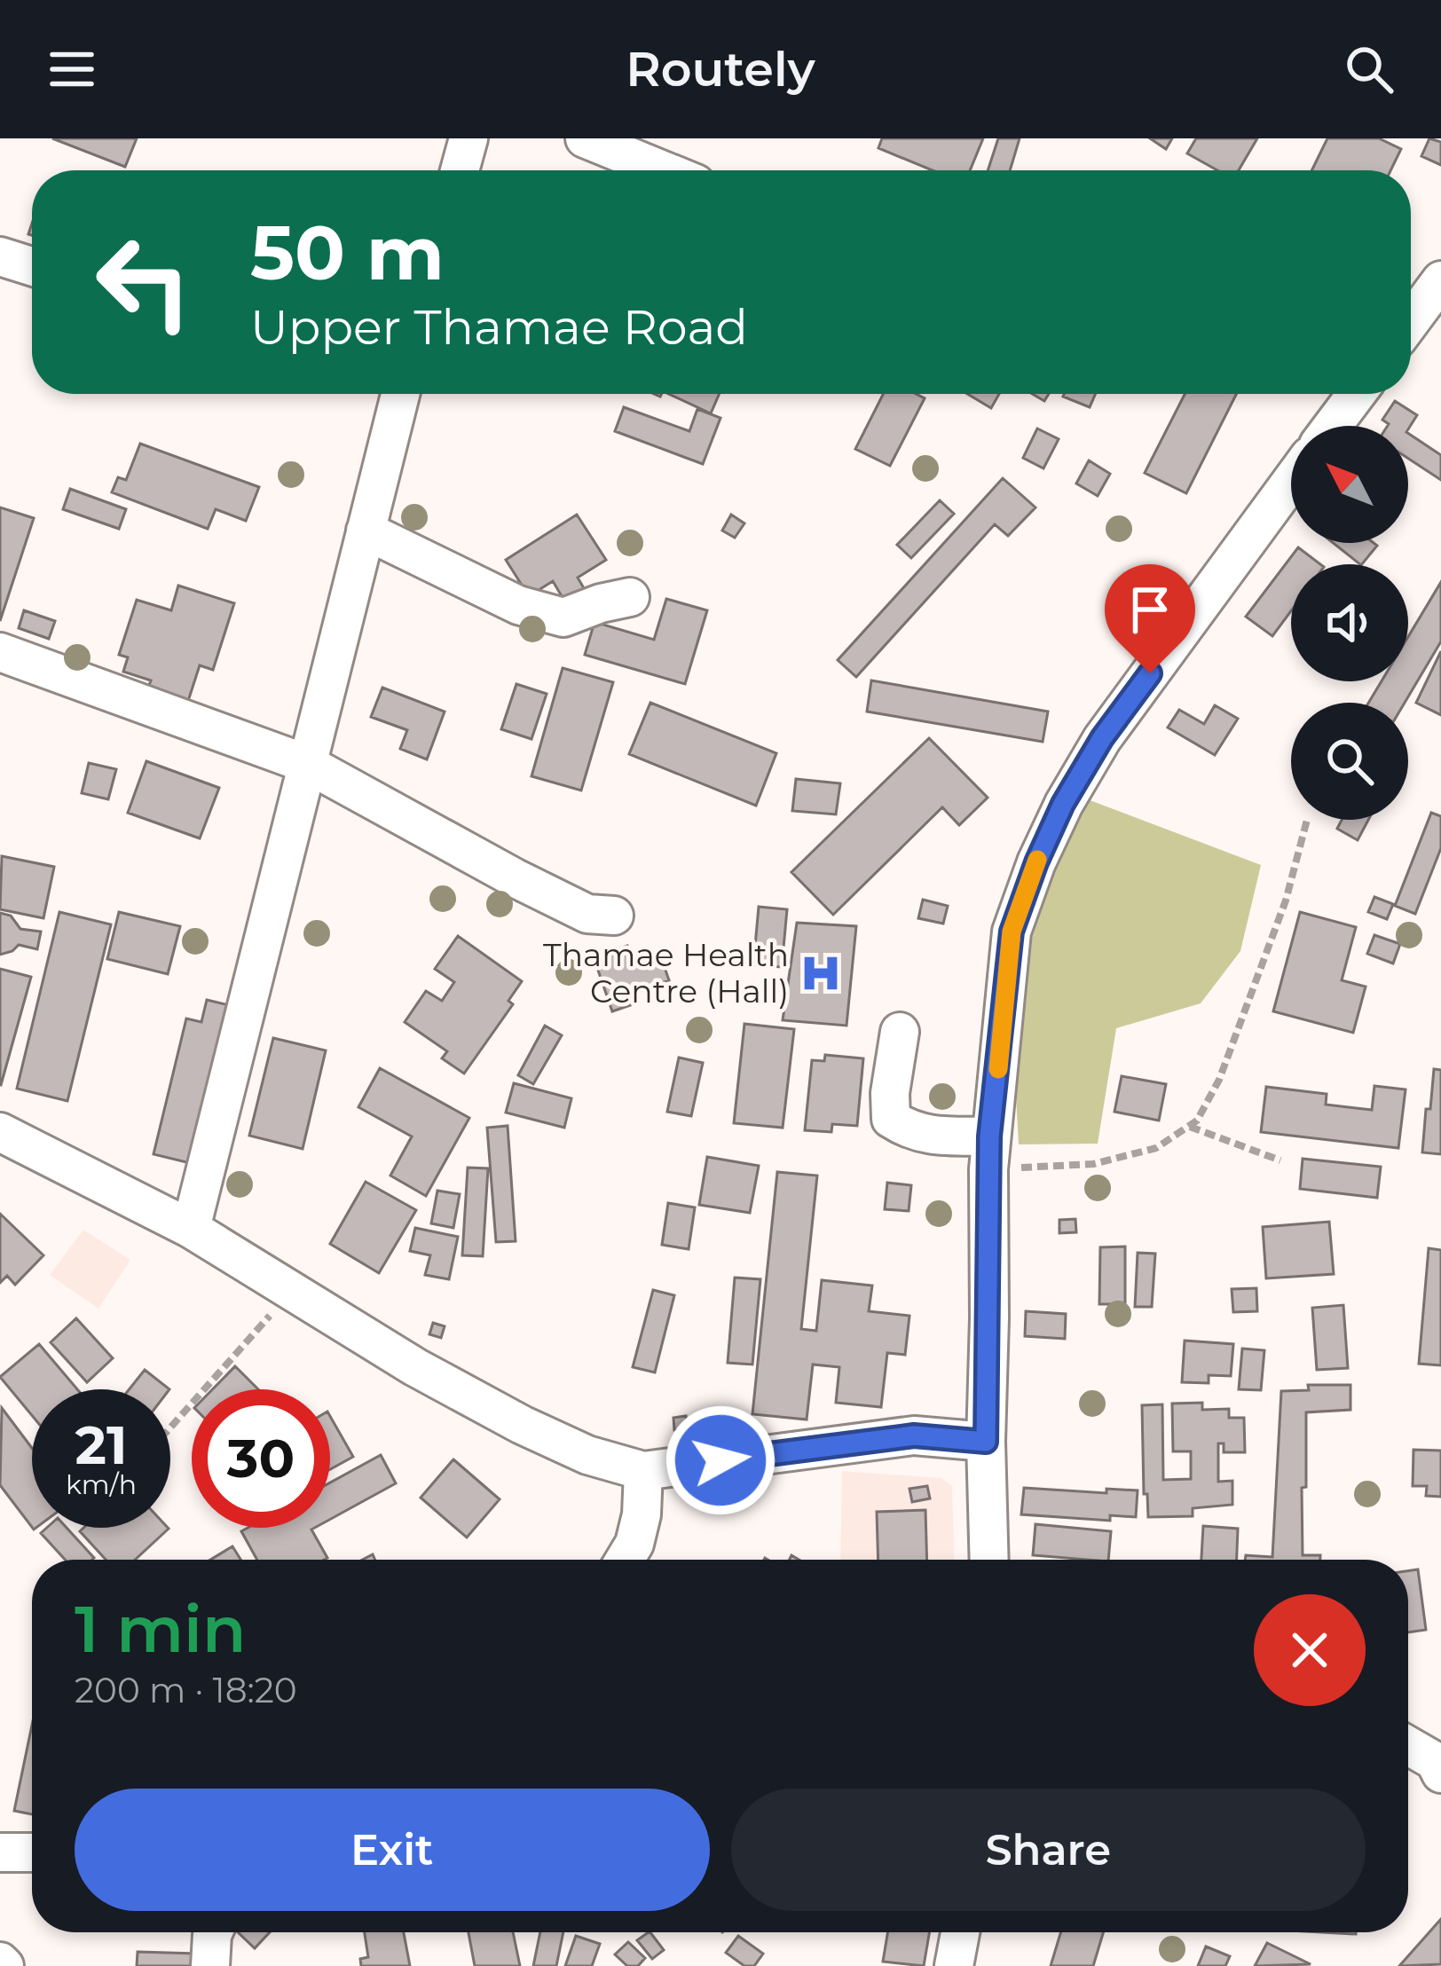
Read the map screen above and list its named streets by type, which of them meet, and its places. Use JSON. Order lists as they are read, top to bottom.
{
  "places": {
    "hospital": ["Thamae Health Centre (Hall)"]
  },
  "north": "top left",
  "page": {
    "header": "Routely",
    "turn": ["50 m", "Upper Thamae Road"],
    "speed": "21 km/h",
    "limit": "30",
    "heading": ["1 min", "200 m · 18:20"],
    "buttons": ["Exit", "Share"]
  }
}
